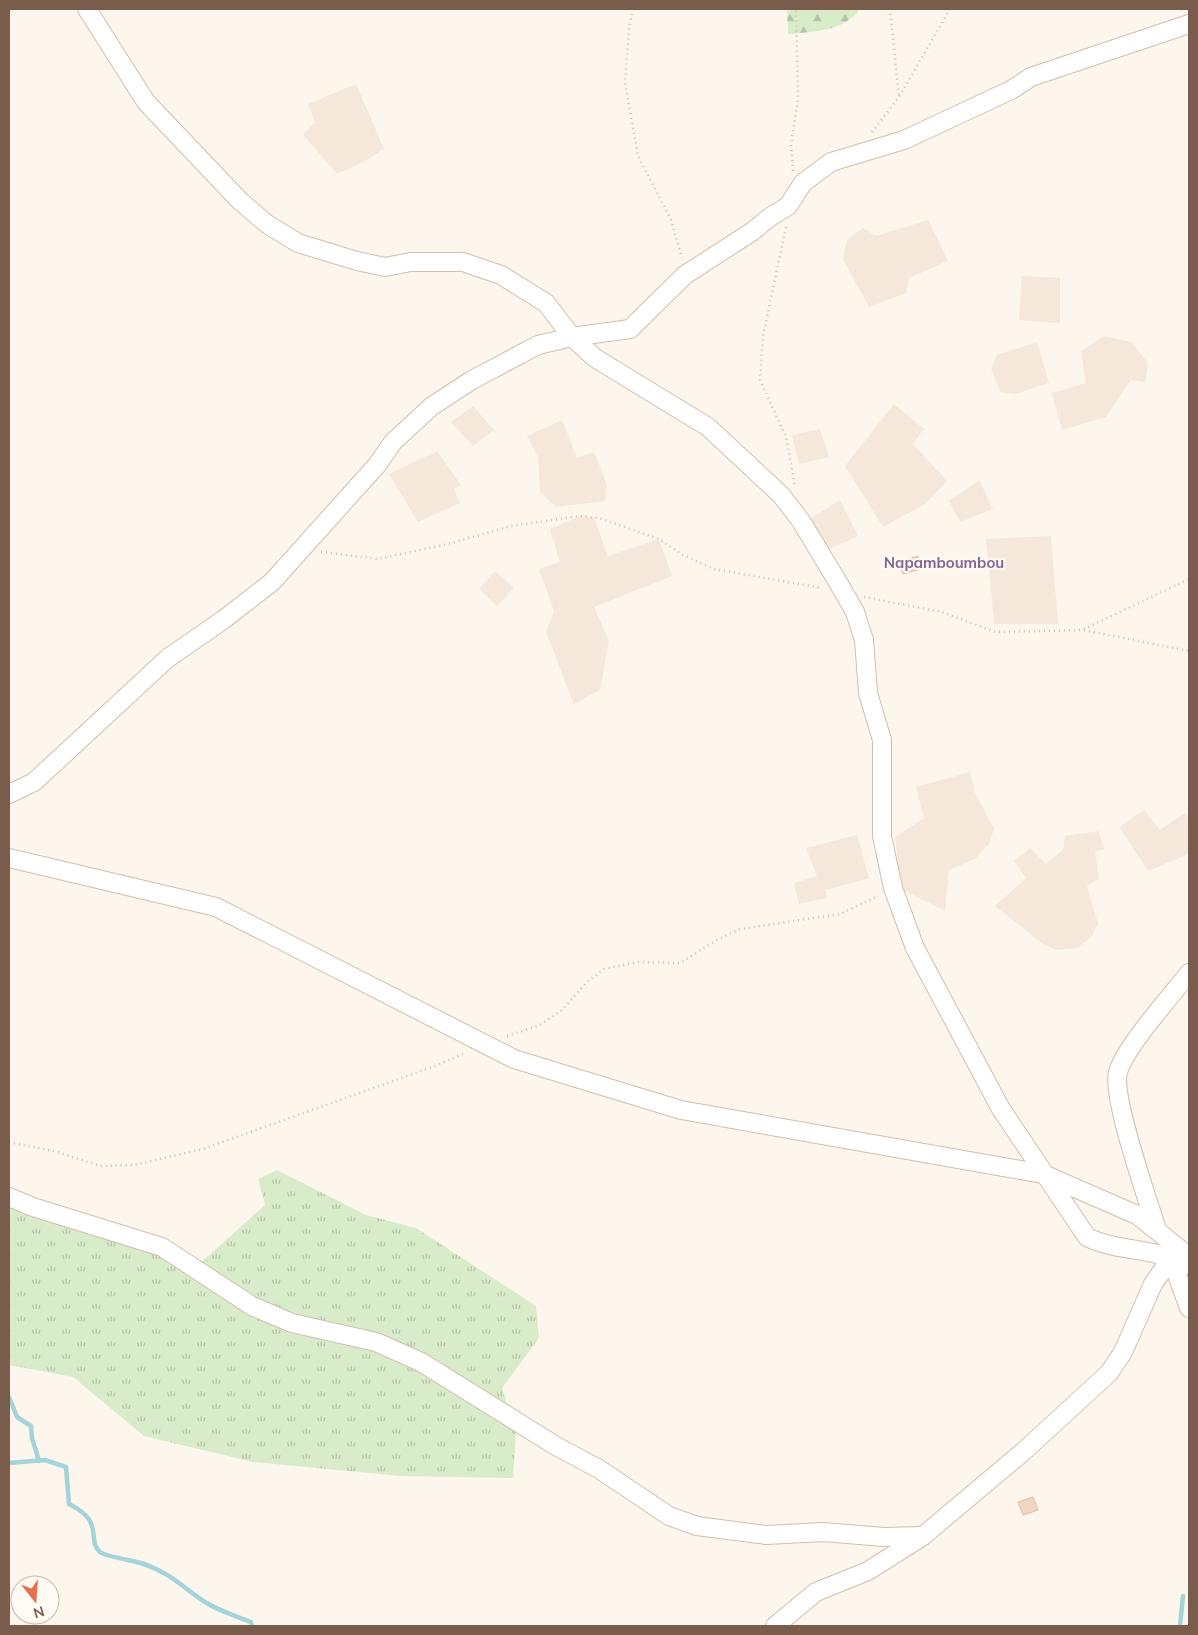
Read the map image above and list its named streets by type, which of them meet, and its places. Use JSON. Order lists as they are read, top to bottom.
{
  "districts": ["Napamboumbou"],
  "north": "bottom"
}
